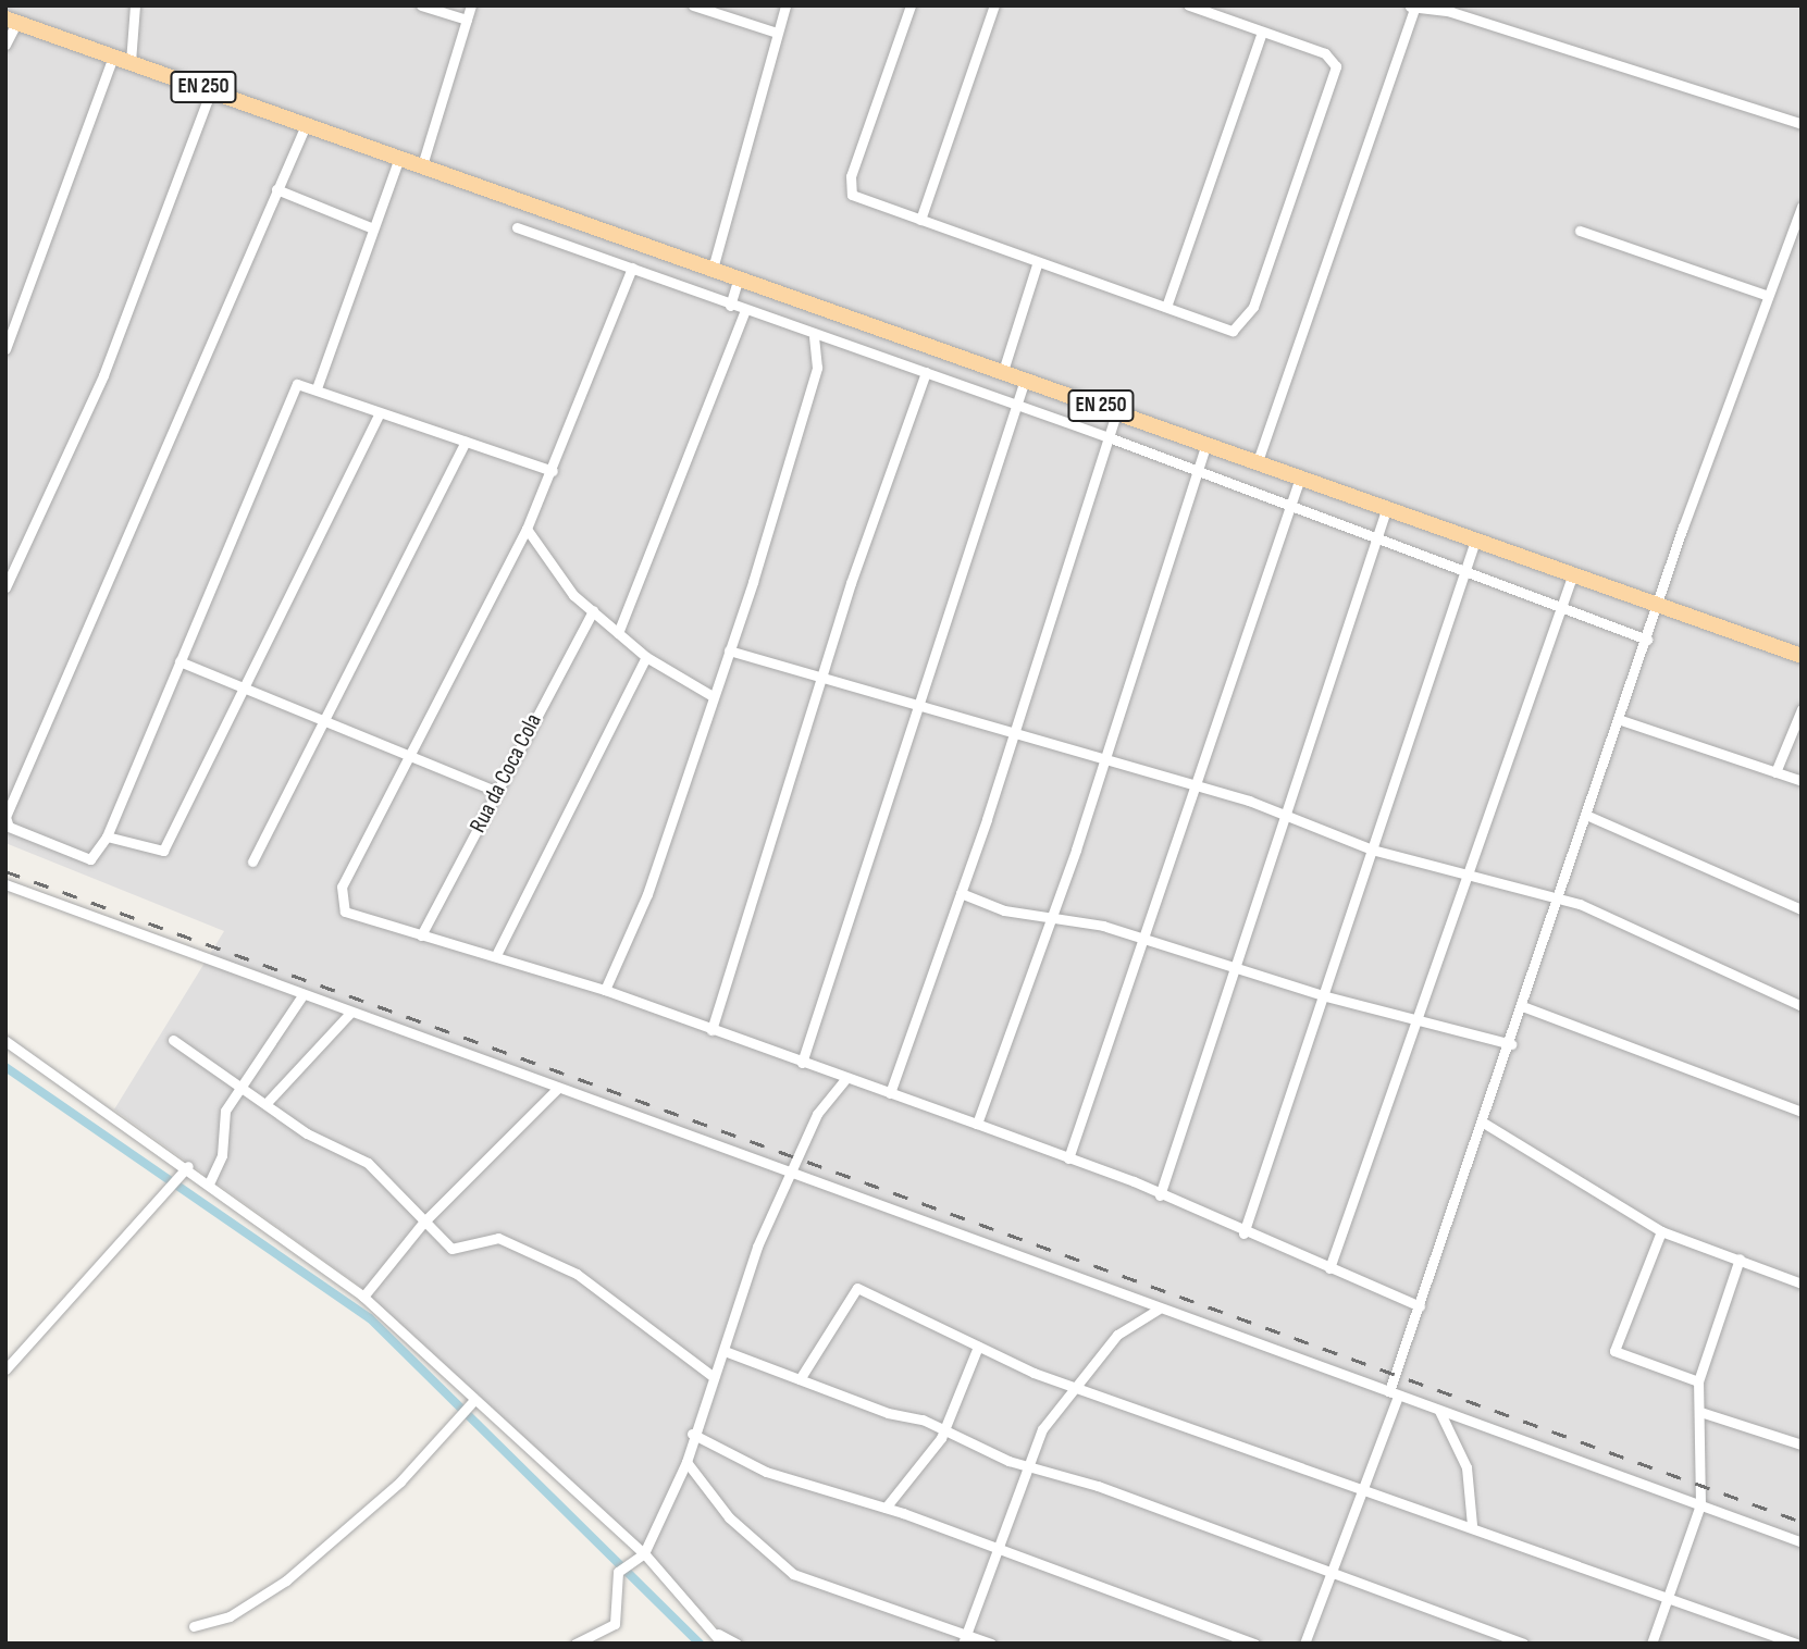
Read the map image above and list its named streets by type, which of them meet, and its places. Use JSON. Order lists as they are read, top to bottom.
{
  "streets": {
    "main road": ["EN 250"],
    "street": ["Rua da Coca Cola"]
  }
}
